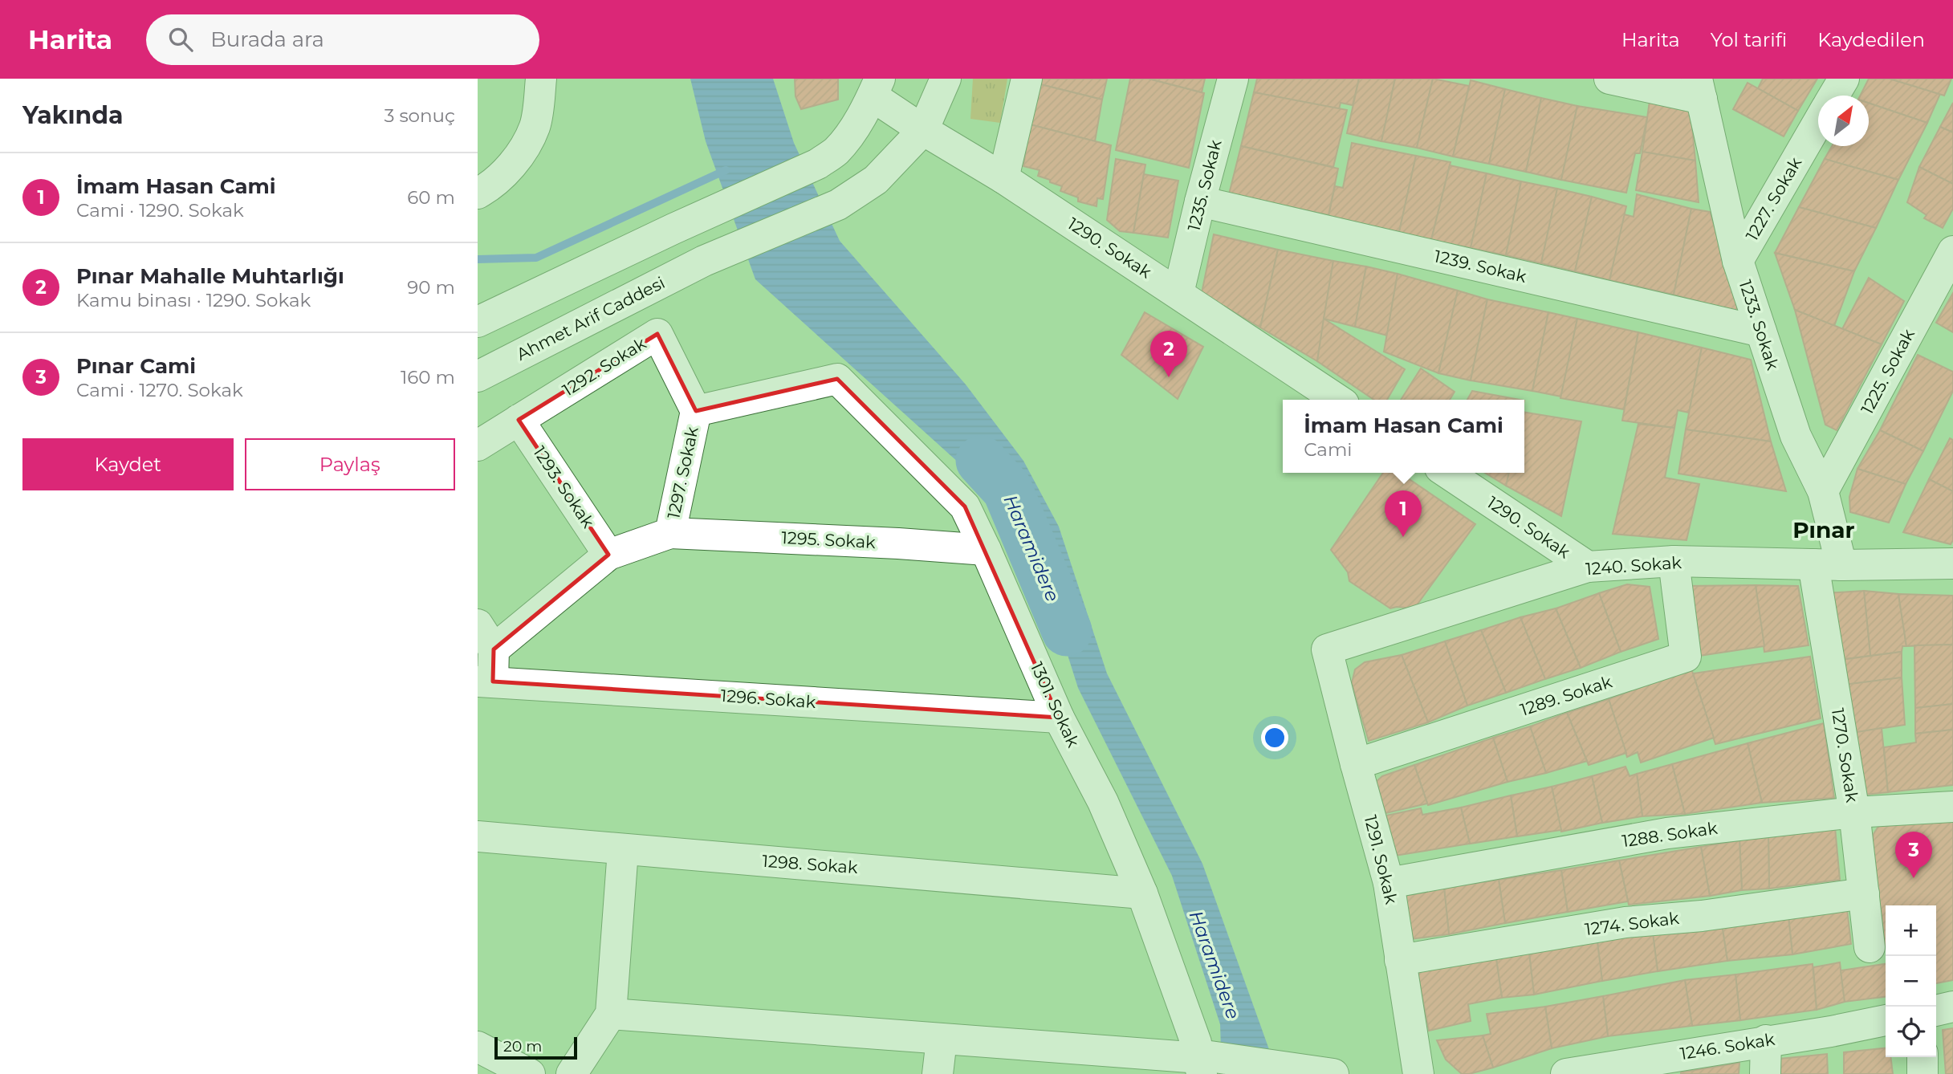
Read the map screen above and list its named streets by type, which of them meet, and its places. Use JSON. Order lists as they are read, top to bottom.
{
  "streets": {
    "street": [
      "1235. Sokak",
      "1227. Sokak",
      "1290. Sokak",
      "1239. Sokak",
      "Ahmet Arif Caddesi",
      "1233. Sokak",
      "1292. Sokak",
      "1225. Sokak",
      "1297. Sokak",
      "1293. Sokak",
      "1295. Sokak",
      "1240. Sokak",
      "1289. Sokak",
      "1296. Sokak",
      "1301. Sokak",
      "1270. Sokak",
      "1288. Sokak",
      "1291. Sokak",
      "1298. Sokak",
      "1274. Sokak",
      "1246. Sokak"
    ]
  },
  "crossings": [
    ["1235. Sokak", "1290. Sokak"],
    ["1235. Sokak", "1239. Sokak"],
    ["1227. Sokak", "1233. Sokak"],
    ["1290. Sokak", "Ahmet Arif Caddesi"],
    ["1290. Sokak", "1240. Sokak"],
    ["1239. Sokak", "1233. Sokak"],
    ["1233. Sokak", "1225. Sokak"],
    ["1233. Sokak", "1240. Sokak"],
    ["1233. Sokak", "1270. Sokak"],
    ["1292. Sokak", "1297. Sokak"],
    ["1292. Sokak", "1293. Sokak"],
    ["1297. Sokak", "1293. Sokak"],
    ["1297. Sokak", "1295. Sokak"],
    ["1297. Sokak", "1296. Sokak"],
    ["1297. Sokak", "1301. Sokak"],
    ["1295. Sokak", "1301. Sokak"],
    ["1240. Sokak", "1289. Sokak"],
    ["1240. Sokak", "1270. Sokak"],
    ["1240. Sokak", "1291. Sokak"],
    ["1289. Sokak", "1291. Sokak"],
    ["1296. Sokak", "1301. Sokak"],
    ["1301. Sokak", "1298. Sokak"],
    ["1270. Sokak", "1288. Sokak"],
    ["1270. Sokak", "1274. Sokak"],
    ["1288. Sokak", "1291. Sokak"],
    ["1291. Sokak", "1274. Sokak"]
  ],
  "districts": ["Pınar"],
  "water": ["Haramidere"],
  "scale_bar": "20 m",
  "north": "top right",
  "page": {
    "header": "Harita",
    "search": "Burada ara",
    "nav": ["Harita", "Yol tarifi", "Kaydedilen"],
    "heading": ["Yakında", "3 sonuç"],
    "list": [
      {
        "mark": "1",
        "name": "İmam Hasan Cami",
        "note": "Cami · 1290. Sokak",
        "value": "60 m"
      },
      {
        "mark": "2",
        "name": "Pınar Mahalle Muhtarlığı",
        "note": "Kamu binası · 1290. Sokak",
        "value": "90 m"
      },
      {
        "mark": "3",
        "name": "Pınar Cami",
        "note": "Cami · 1270. Sokak",
        "value": "160 m"
      }
    ],
    "pins": ["2", "1", "3"],
    "popup": ["İmam Hasan Cami", "Cami"],
    "buttons": ["Kaydet", "Paylaş"],
    "map_buttons": ["+", "−"],
    "scale": "20 m"
  }
}
